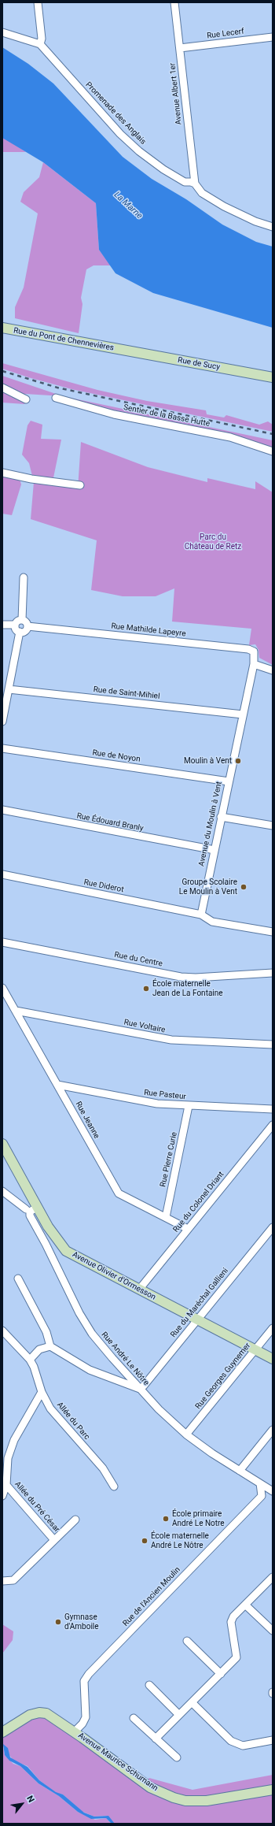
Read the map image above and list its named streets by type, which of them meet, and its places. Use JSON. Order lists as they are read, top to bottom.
{
  "streets": {
    "main road": [
      "Rue du Pont de Chennevières",
      "Rue de Sucy",
      "Avenue Olivier d'Ormesson",
      "Avenue Maurice Schumann"
    ],
    "street": [
      "Rue Lecerf",
      "Avenue Albert 1er",
      "Promenade des Anglais",
      "Sentier de la Basse Hutte",
      "Rue Mathilde Lapeyre",
      "Rue de Saint-Mihiel",
      "Rue de Noyon",
      "Rue Édouard Branly",
      "Avenue du Moulin à Vent",
      "Rue Diderot",
      "Rue du Centre",
      "Rue Voltaire",
      "Rue Pasteur",
      "Rue Jeanne",
      "Rue Pierre Curie",
      "Rue du Colonel Driant",
      "Rue du Maréchal Gallieni",
      "Rue André Le Nôtre",
      "Rue Georges Guynemer",
      "Allée du Parc",
      "Allée du Pré César",
      "Rue de l'Ancien Moulin"
    ]
  },
  "crossings": [
    ["Rue Lecerf", "Avenue Albert 1er"],
    ["Avenue Albert 1er", "Promenade des Anglais"],
    ["Rue du Pont de Chennevières", "Rue de Sucy"],
    ["Rue Mathilde Lapeyre", "Avenue du Moulin à Vent"],
    ["Rue de Saint-Mihiel", "Avenue du Moulin à Vent"],
    ["Rue de Noyon", "Avenue du Moulin à Vent"],
    ["Rue Édouard Branly", "Avenue du Moulin à Vent"],
    ["Avenue du Moulin à Vent", "Rue Diderot"],
    ["Rue Voltaire", "Rue Jeanne"],
    ["Rue Pasteur", "Rue Jeanne"],
    ["Rue Pasteur", "Rue Pierre Curie"],
    ["Rue Jeanne", "Rue Pierre Curie"],
    ["Rue Jeanne", "Rue du Colonel Driant"],
    ["Rue du Colonel Driant", "Avenue Olivier d'Ormesson"],
    ["Avenue Olivier d'Ormesson", "Rue du Maréchal Gallieni"],
    ["Avenue Olivier d'Ormesson", "Rue André Le Nôtre"],
    ["Avenue Olivier d'Ormesson", "Rue Georges Guynemer"],
    ["Rue du Maréchal Gallieni", "Rue André Le Nôtre"],
    ["Rue André Le Nôtre", "Rue Georges Guynemer"],
    ["Rue André Le Nôtre", "Rue de l'Ancien Moulin"],
    ["Allée du Parc", "Allée du Pré César"],
    ["Rue de l'Ancien Moulin", "Avenue Maurice Schumann"]
  ],
  "water": ["La Marne"],
  "parks": ["Parc du Château de Retz"],
  "places": [
    "Moulin à Vent",
    "Groupe Scolaire Le Moulin à Vent",
    "École maternelle Jean de La Fontaine",
    "École primaire André Le Notre",
    "École maternelle André Le Nôtre",
    "Gymnase d'Amboile"
  ],
  "north": "top right"
}
